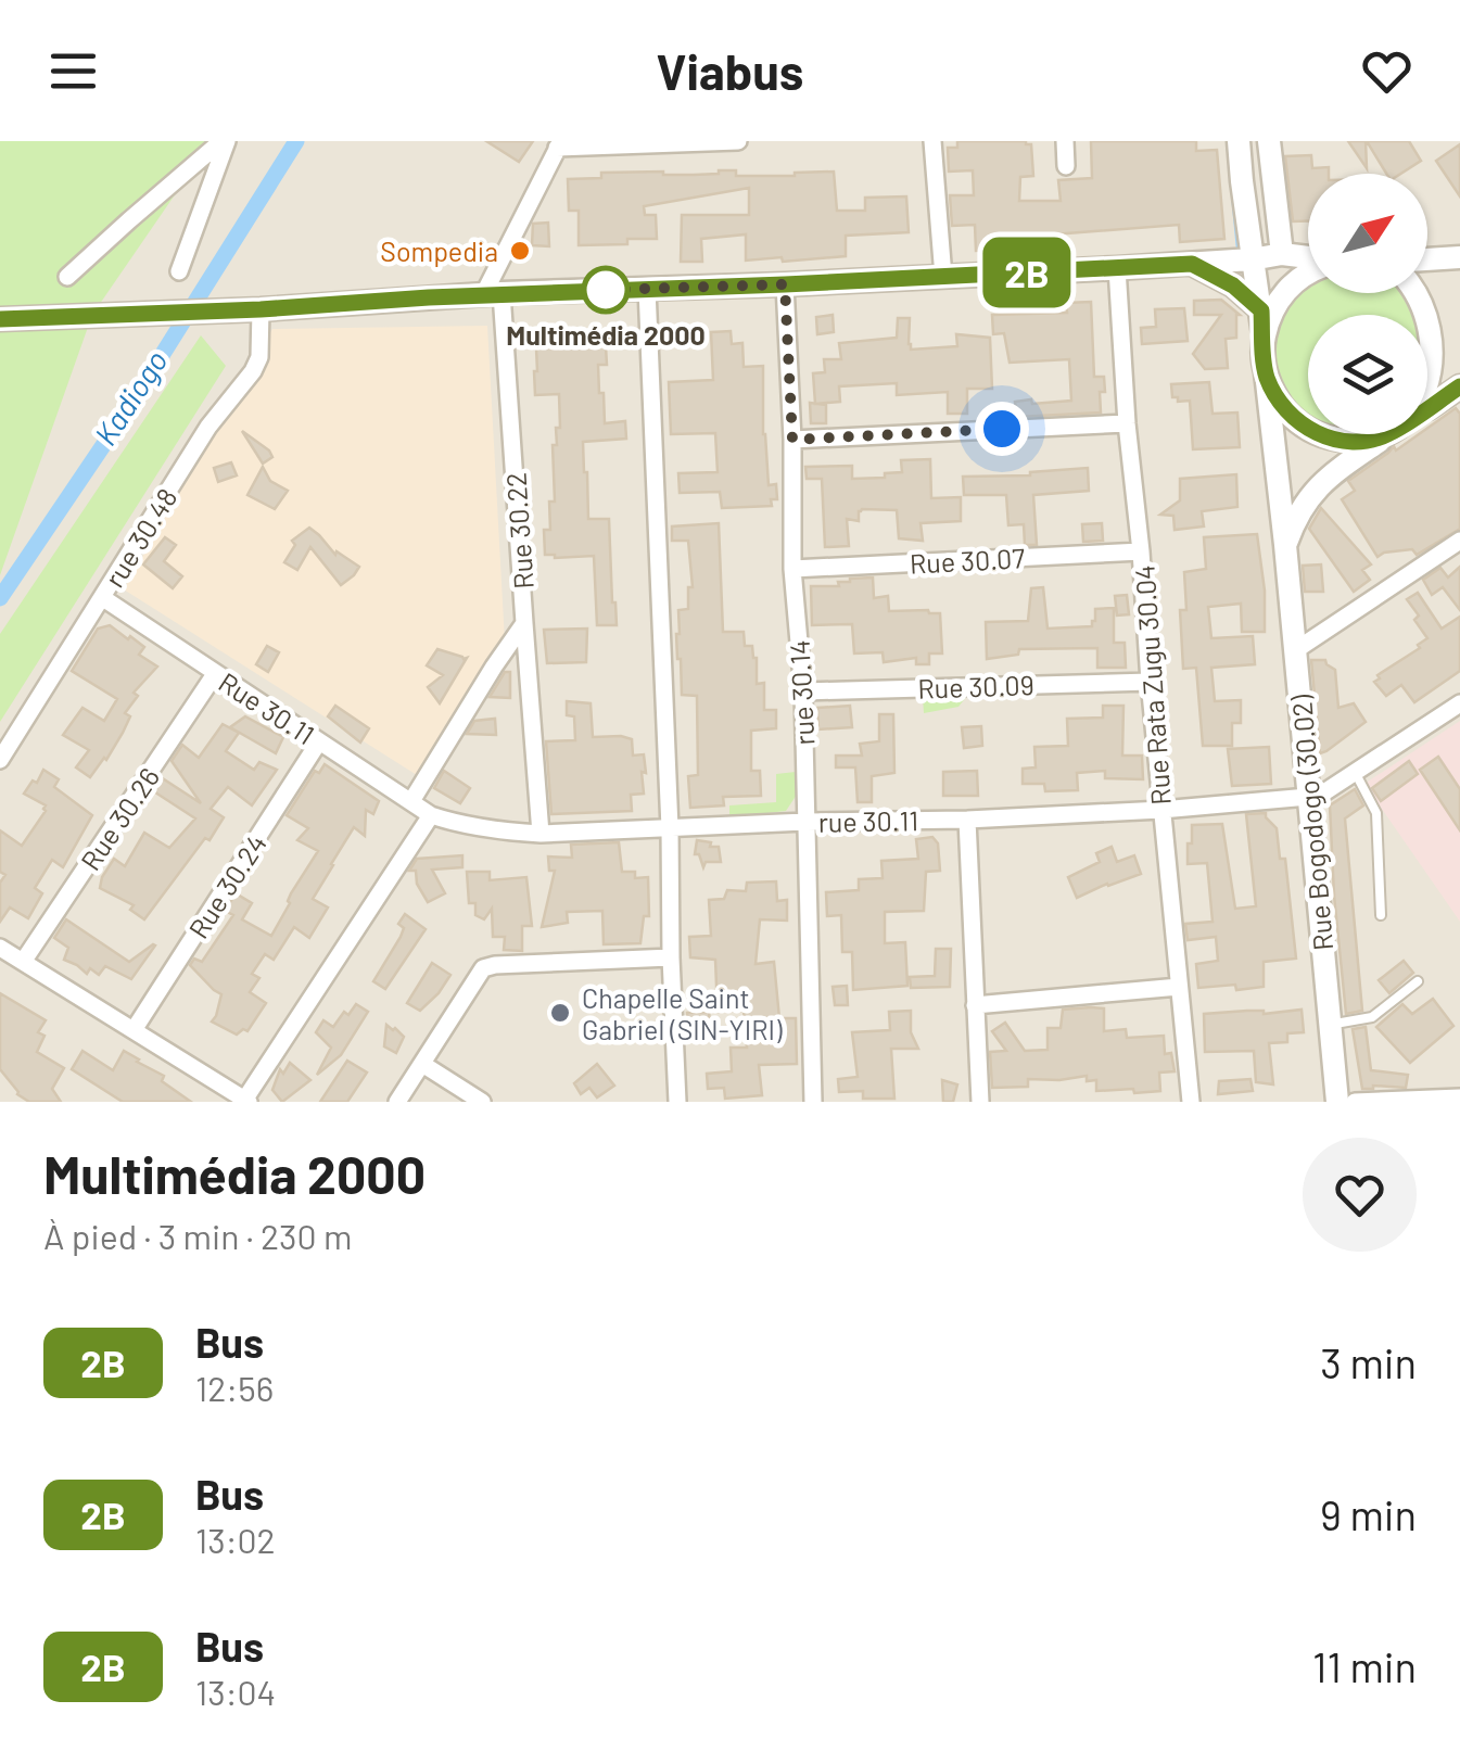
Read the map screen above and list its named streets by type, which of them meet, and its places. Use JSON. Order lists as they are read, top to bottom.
{
  "streets": {
    "street": [
      "Rue 30.22",
      "rue 30.48",
      "Rue 30.07",
      "Rue Rata Zugu 30.04",
      "Rue 30.09",
      "rue 30.14",
      "Rue 30.11",
      "Rue 30.26",
      "rue 30.11",
      "Rue Bogodogo (30.02)",
      "Rue 30.24"
    ]
  },
  "crossings": [
    ["Rue 30.22", "Rue 30.11"],
    ["rue 30.48", "Rue 30.11"],
    ["Rue 30.07", "Rue Rata Zugu 30.04"],
    ["Rue 30.07", "rue 30.14"],
    ["Rue Rata Zugu 30.04", "Rue 30.09"],
    ["Rue Rata Zugu 30.04", "rue 30.11"],
    ["Rue 30.09", "rue 30.14"],
    ["rue 30.14", "rue 30.11"],
    ["Rue 30.11", "Rue 30.26"],
    ["Rue 30.11", "rue 30.11"],
    ["Rue 30.11", "Rue 30.24"],
    ["rue 30.11", "Rue Bogodogo (30.02)"]
  ],
  "water": ["Kadiogo"],
  "places": ["Sompedia", "Multimédia 2000", "Chapelle Saint Gabriel (SIN-YIRI)"],
  "lines": ["bus line 2B"],
  "north": "top right",
  "page": {
    "header": "Viabus",
    "on_map": "2B",
    "heading": ["Multimédia 2000", "À pied · 3 min · 230 m"],
    "list": [
      {
        "mark": "2B",
        "name": "Bus",
        "note": "12:56",
        "value": "3 min"
      },
      {
        "mark": "2B",
        "name": "Bus",
        "note": "13:02",
        "value": "9 min"
      },
      {
        "mark": "2B",
        "name": "Bus",
        "note": "13:04",
        "value": "11 min"
      }
    ]
  }
}
